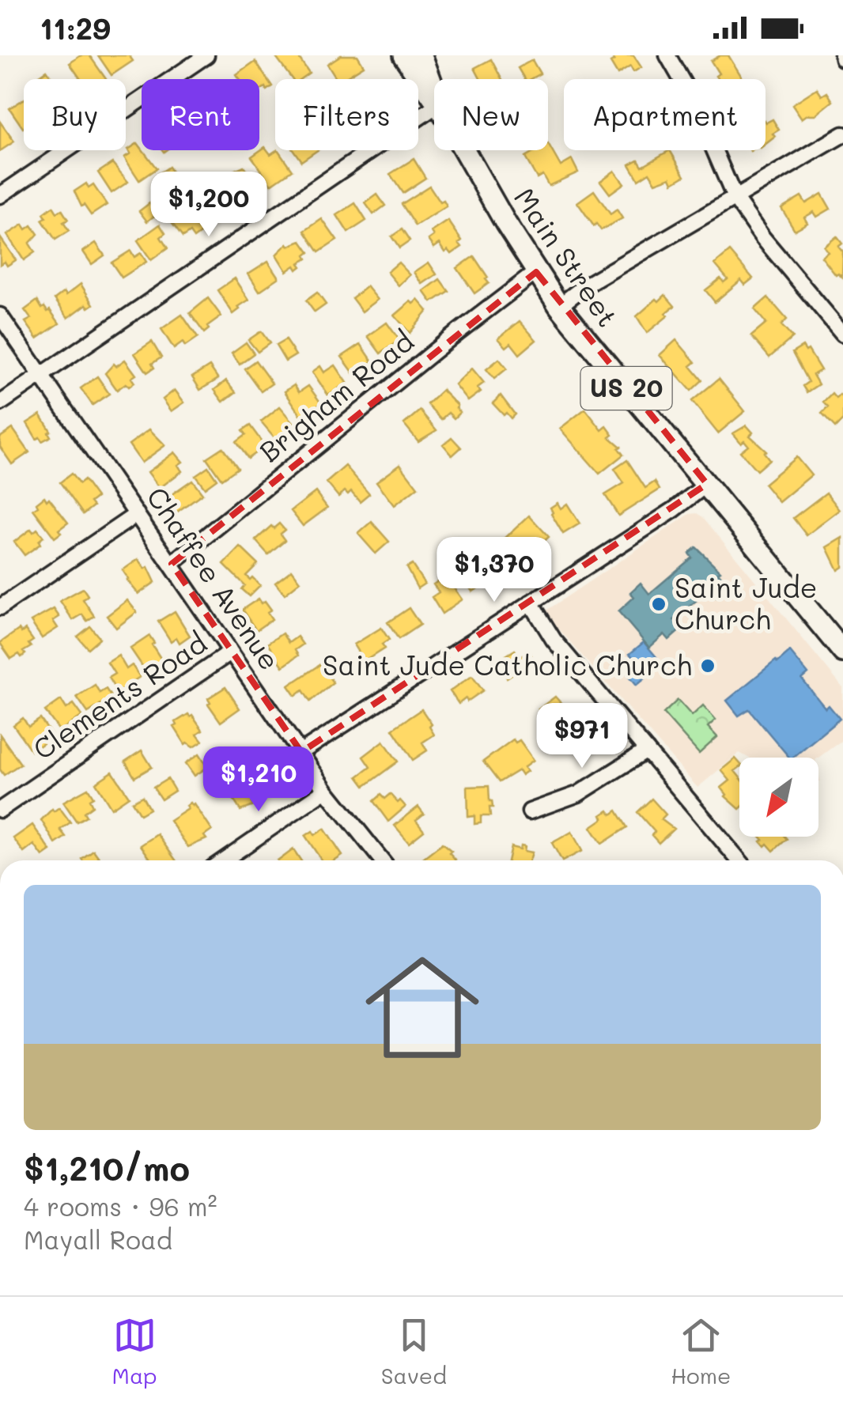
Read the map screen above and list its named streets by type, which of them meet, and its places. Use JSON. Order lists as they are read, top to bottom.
{
  "streets": {
    "main road": ["Main Street", "US 20"],
    "street": ["Brigham Road", "Chaffee Avenue", "Clements Road"]
  },
  "crossings": [
    ["Main Street", "Brigham Road"],
    ["Brigham Road", "Chaffee Avenue"],
    ["Chaffee Avenue", "Clements Road"]
  ],
  "places": ["Saint Jude Church", "Saint Jude Catholic Church"],
  "north": "bottom left",
  "page": {
    "status": "11:29",
    "chip": [
      "Buy",
      "Rent",
      "Filters",
      "New",
      "Apartment"
    ],
    "price": [
      "$1,200",
      "$1,370",
      "$971",
      "$1,210"
    ],
    "list": [
      {
        "name": "$1,210/mo",
        "note": "4 rooms · 96 m² · Mayall Road"
      }
    ],
    "tabs": ["Map", "Saved", "Home"]
  }
}
